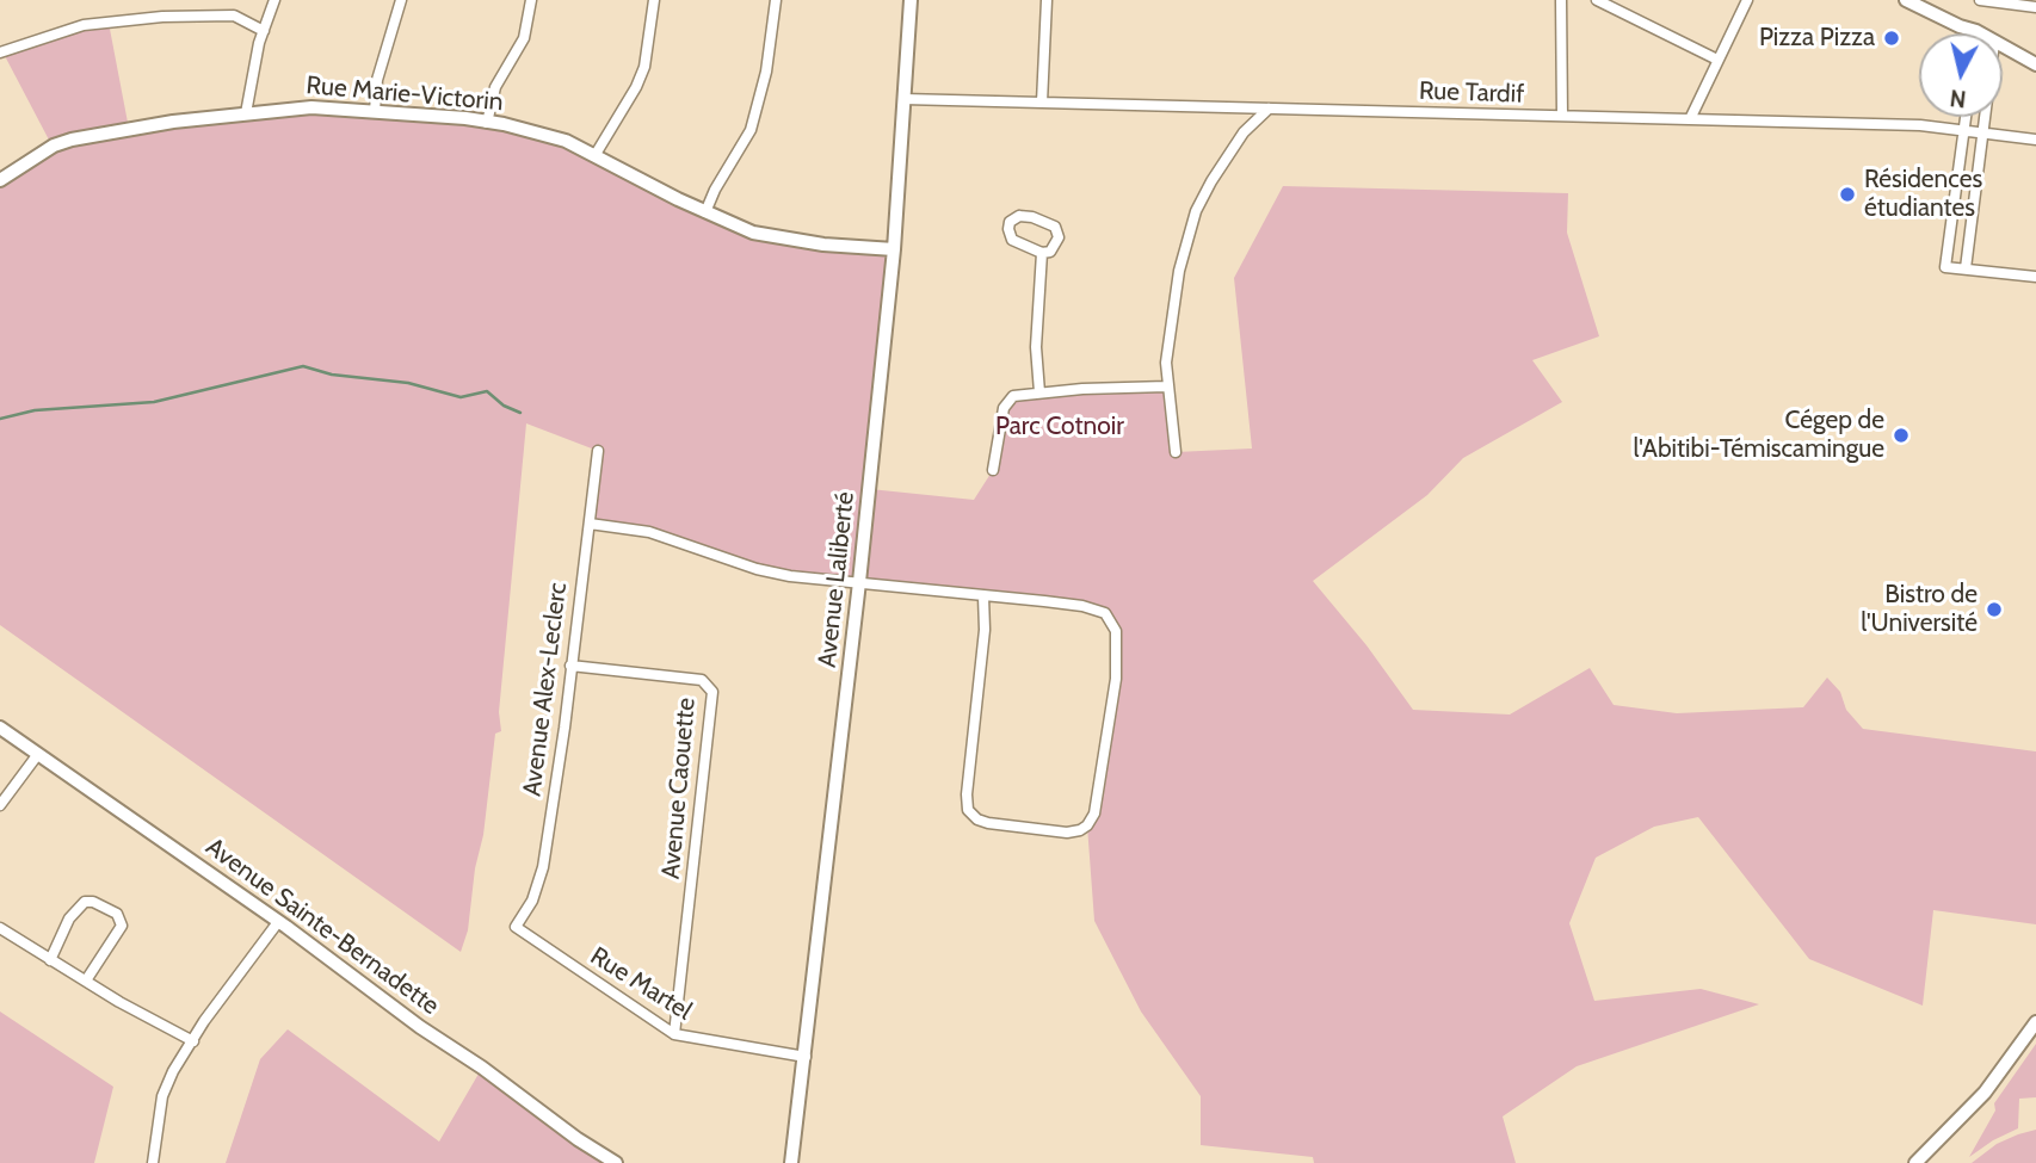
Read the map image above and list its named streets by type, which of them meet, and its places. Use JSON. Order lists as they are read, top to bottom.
{
  "streets": {
    "street": [
      "Rue Tardif",
      "Rue Marie-Victorin",
      "Avenue Laliberté",
      "Avenue Alex-Leclerc",
      "Avenue Caouette",
      "Avenue Sainte-Bernadette",
      "Rue Martel"
    ]
  },
  "crossings": [
    ["Rue Tardif", "Avenue Laliberté"],
    ["Rue Marie-Victorin", "Avenue Laliberté"],
    ["Avenue Laliberté", "Rue Martel"],
    ["Avenue Alex-Leclerc", "Avenue Caouette"],
    ["Avenue Alex-Leclerc", "Rue Martel"],
    ["Avenue Caouette", "Rue Martel"]
  ],
  "parks": ["Parc Cotnoir"],
  "places": [
    "Pizza Pizza",
    "Résidences étudiantes",
    "Cégep de l'Abitibi-Témiscamingue",
    "Bistro de l'Université"
  ],
  "north": "bottom"
}
